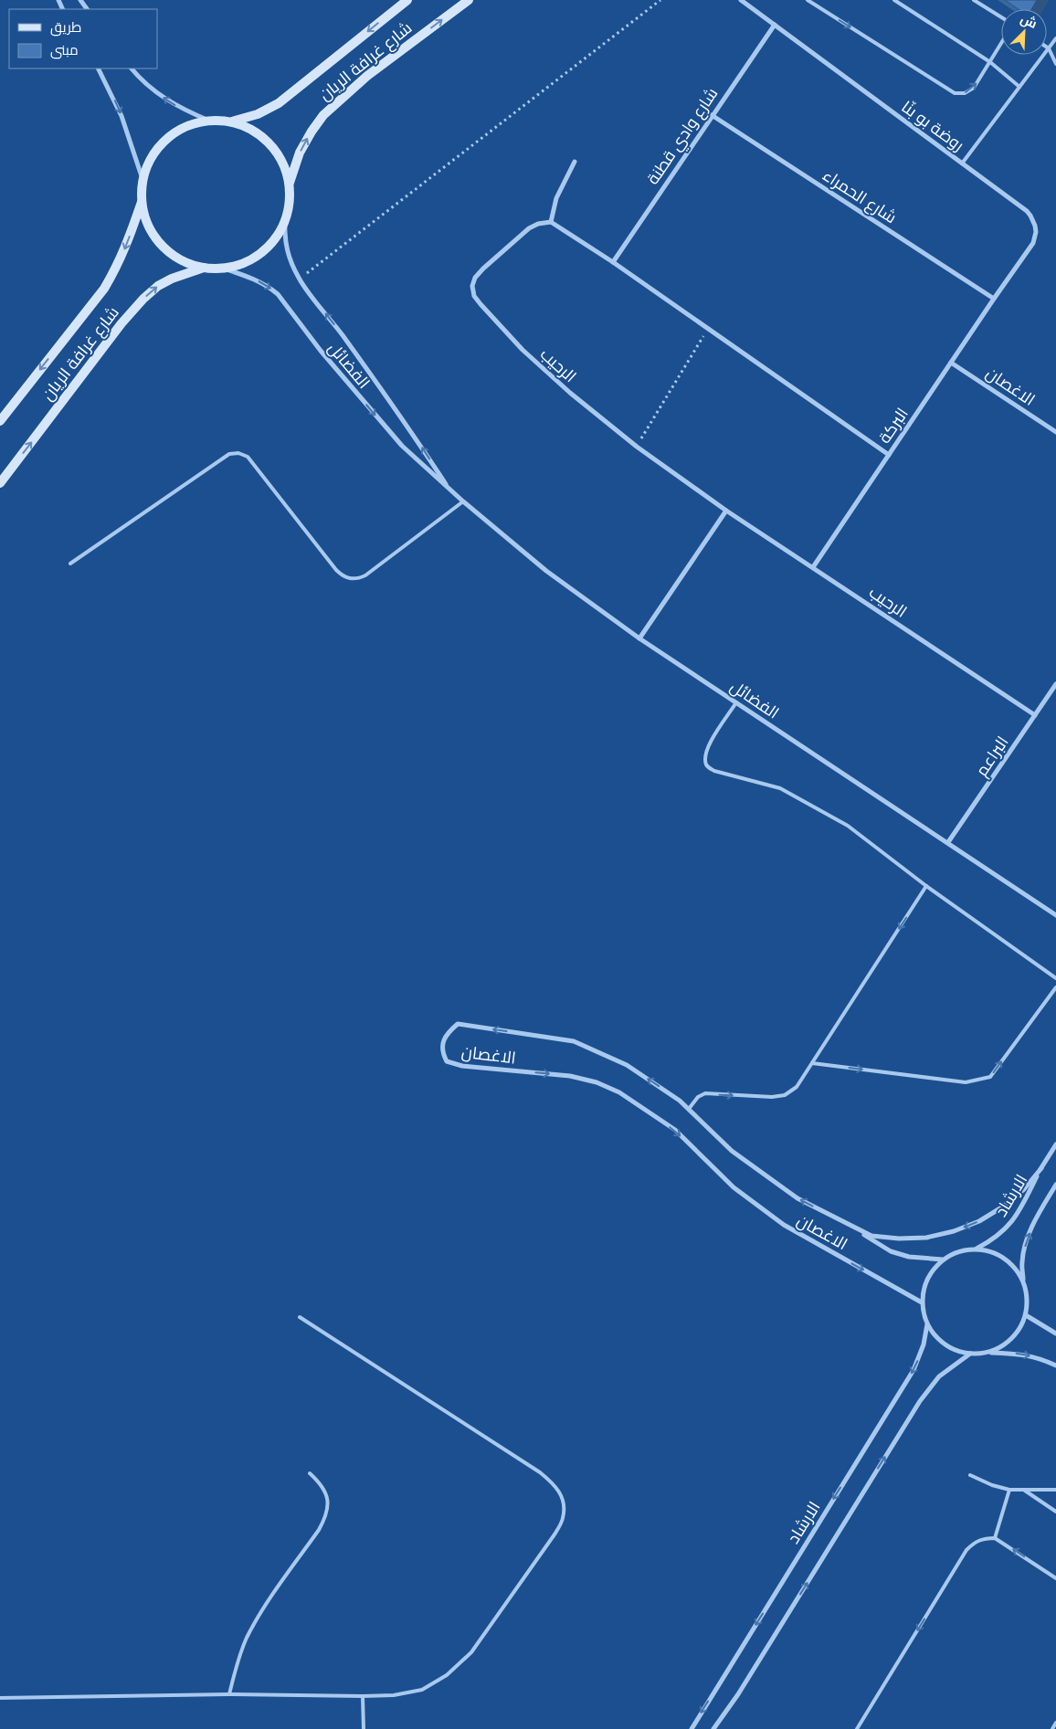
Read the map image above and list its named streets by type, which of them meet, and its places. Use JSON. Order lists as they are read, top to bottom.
{
  "streets": {
    "main road": ["شارع غرافة الريان"],
    "street": [
      "روضة بو بنّا",
      "شارع وادي قطنة",
      "شارع الحمراء",
      "الفضائل",
      "الرحيب",
      "الاغصان",
      "البركة",
      "البراعم",
      "الارشاد"
    ]
  },
  "crossings": [
    ["شارع غرافة الريان", "الفضائل"],
    ["روضة بو بنّا", "شارع وادي قطنة"],
    ["روضة بو بنّا", "شارع الحمراء"],
    ["روضة بو بنّا", "البركة"],
    ["شارع وادي قطنة", "شارع الحمراء"],
    ["شارع الحمراء", "البركة"],
    ["الفضائل", "البراعم"],
    ["الرحيب", "البركة"],
    ["الرحيب", "البراعم"],
    ["الاغصان", "البركة"],
    ["الاغصان", "الارشاد"]
  ],
  "legend": ["طريق", "مبنى"],
  "north": "top right"
}
